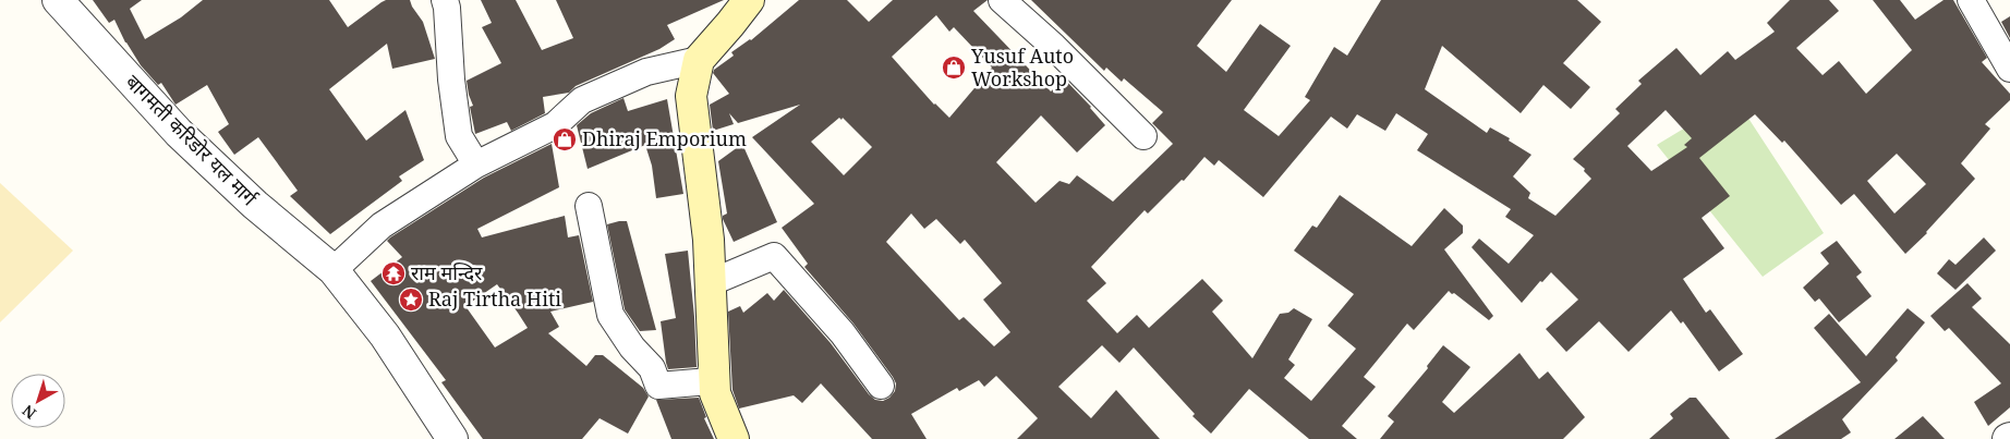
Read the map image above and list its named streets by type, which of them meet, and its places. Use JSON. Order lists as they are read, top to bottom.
{
  "streets": {
    "street": ["बागमती करिडोर यल मार्ग"]
  },
  "places": {
    "shop": ["Yusuf Auto Workshop", "Dhiraj Emporium"],
    "temple": ["राम मन्दिर"],
    "place": ["Raj Tirtha Hiti"]
  },
  "north": "bottom left"
}
